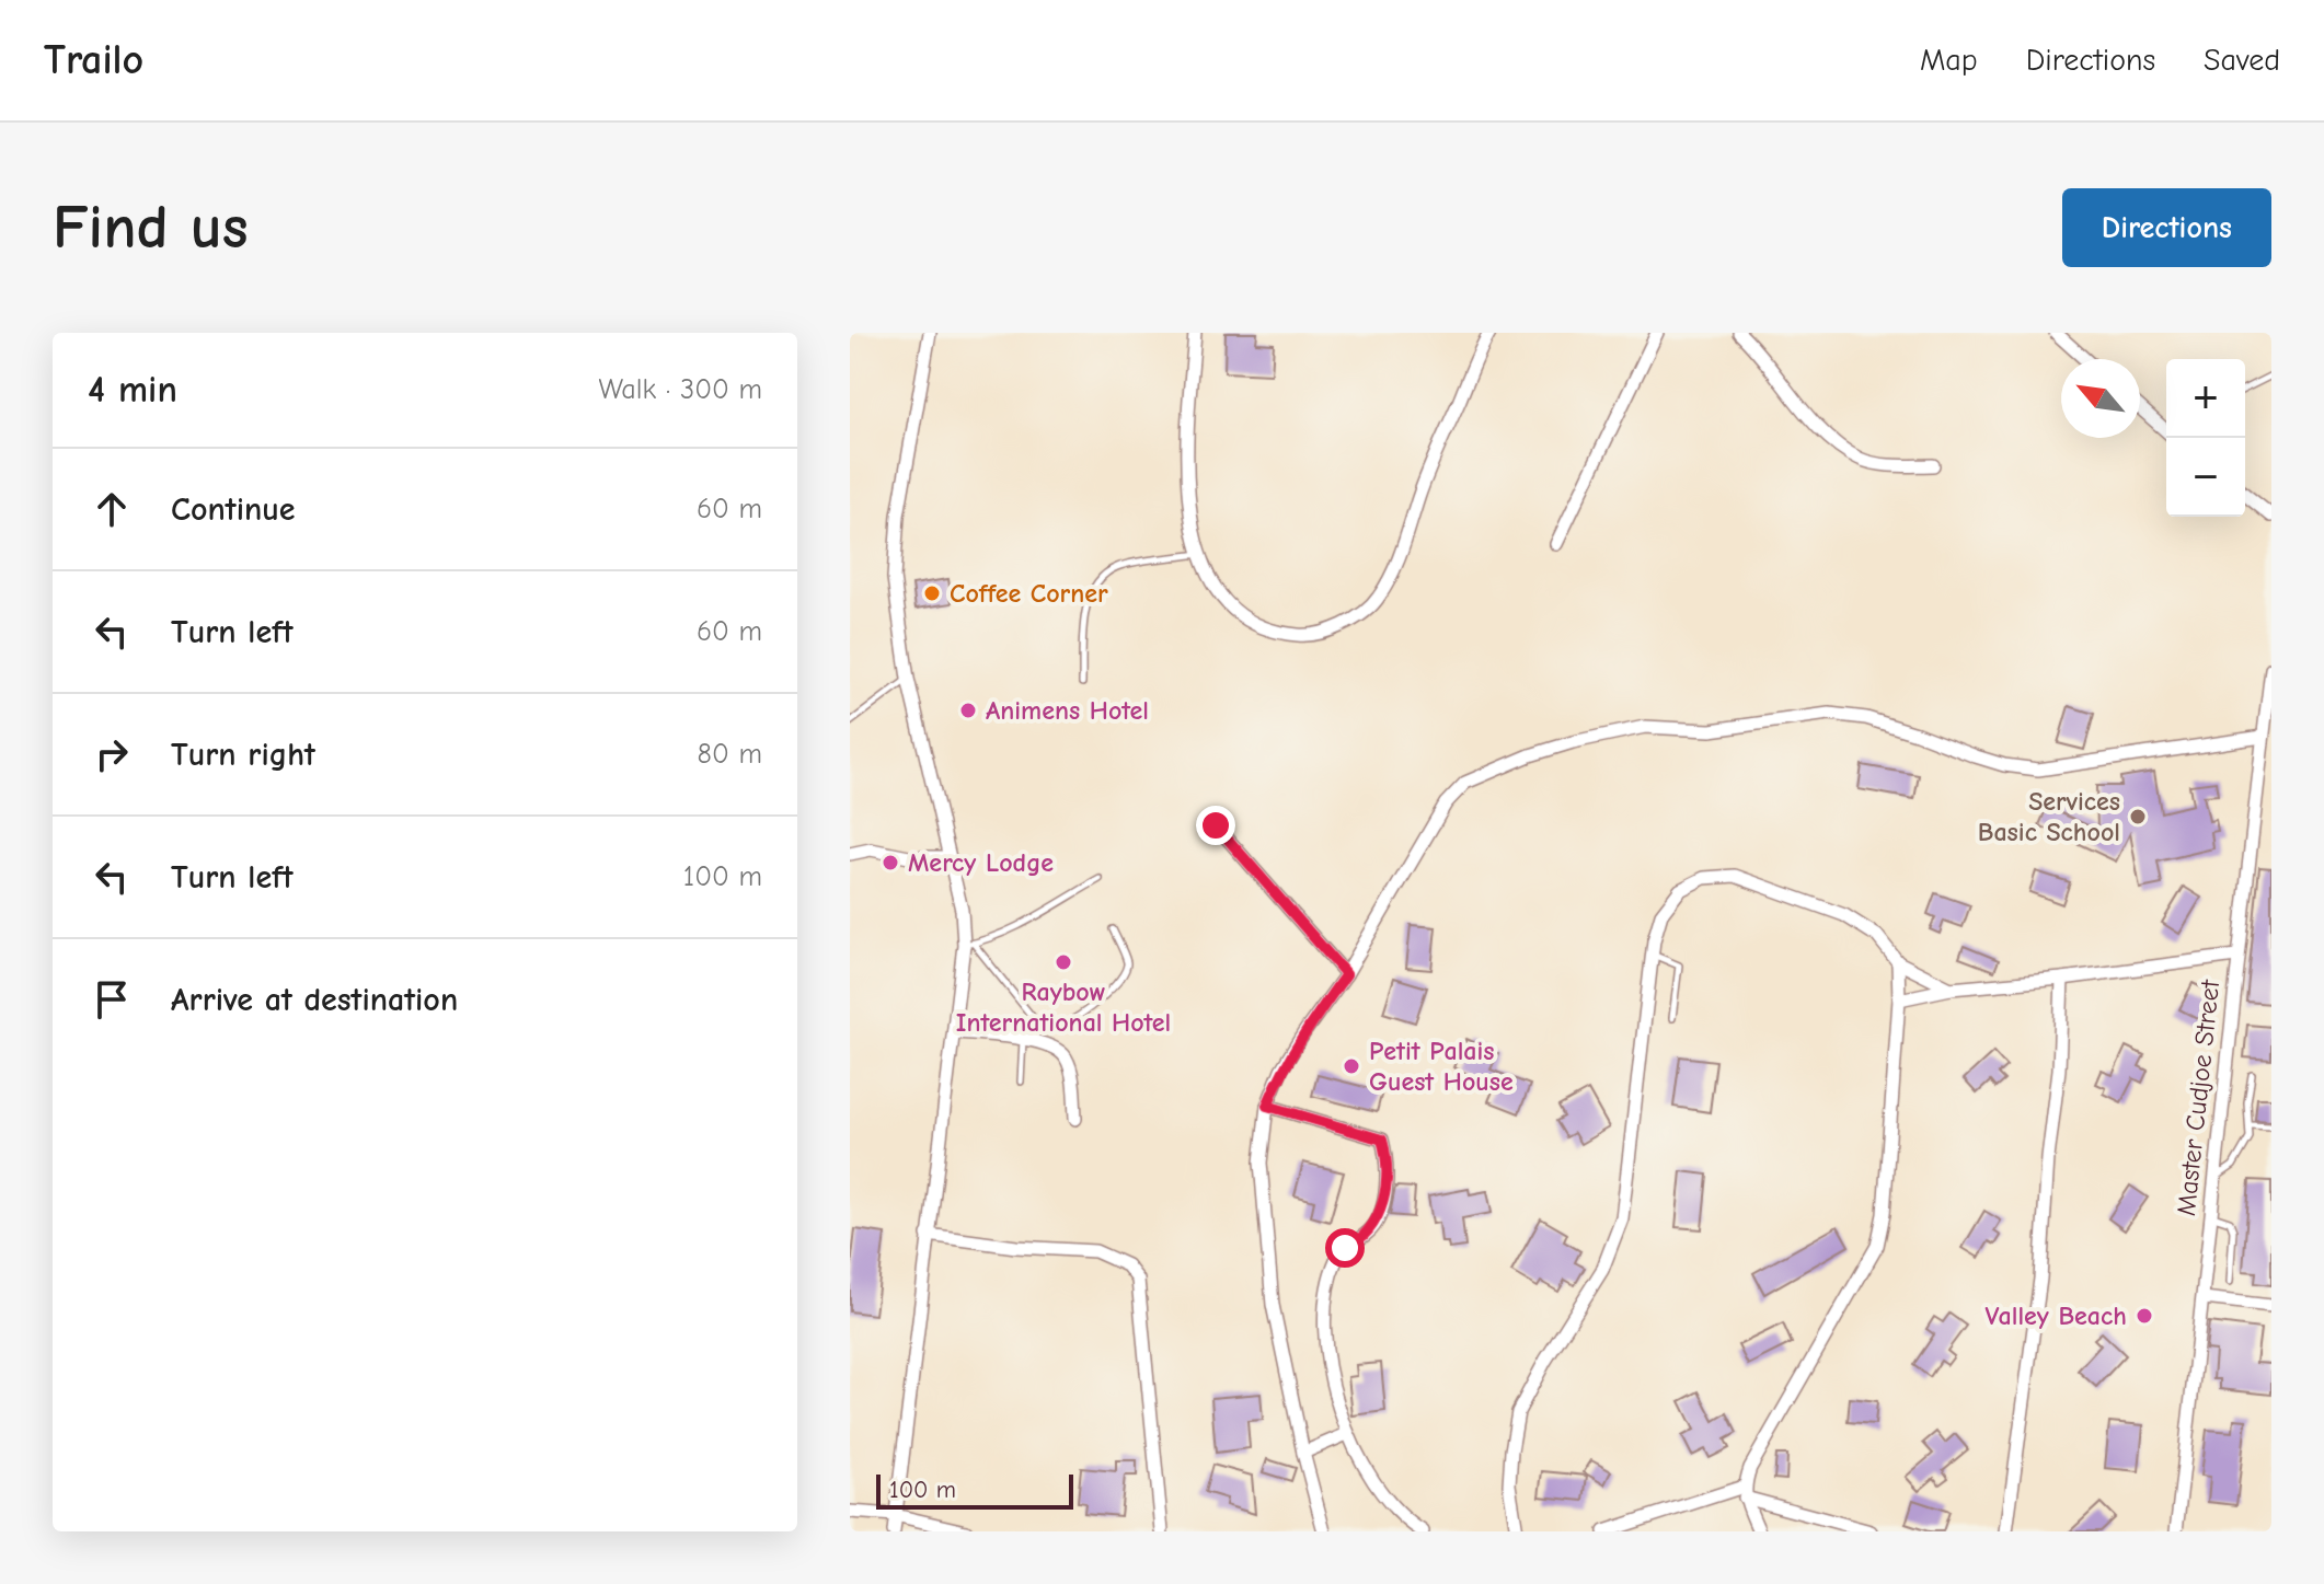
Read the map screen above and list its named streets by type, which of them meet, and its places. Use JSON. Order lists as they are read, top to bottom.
{
  "streets": {
    "street": ["Master Cudjoe Street"]
  },
  "places": [
    "Coffee Corner",
    "Animens Hotel",
    "Services Basic School",
    "Mercy Lodge",
    "Raybow International Hotel",
    "Petit Palais Guest House",
    "Valley Beach"
  ],
  "scale_bar": "100 m",
  "north": "top left",
  "page": {
    "header": "Trailo",
    "nav": ["Map", "Directions", "Saved"],
    "buttons": "Directions",
    "title": "Find us",
    "heading": ["4 min", "Walk · 300 m"],
    "map_buttons": ["+", "−"],
    "list": [
      ["Continue", "60 m"],
      ["Turn left", "60 m"],
      ["Turn right", "80 m"],
      ["Turn left", "100 m"],
      "Arrive at destination"
    ],
    "scale": "100 m"
  }
}
